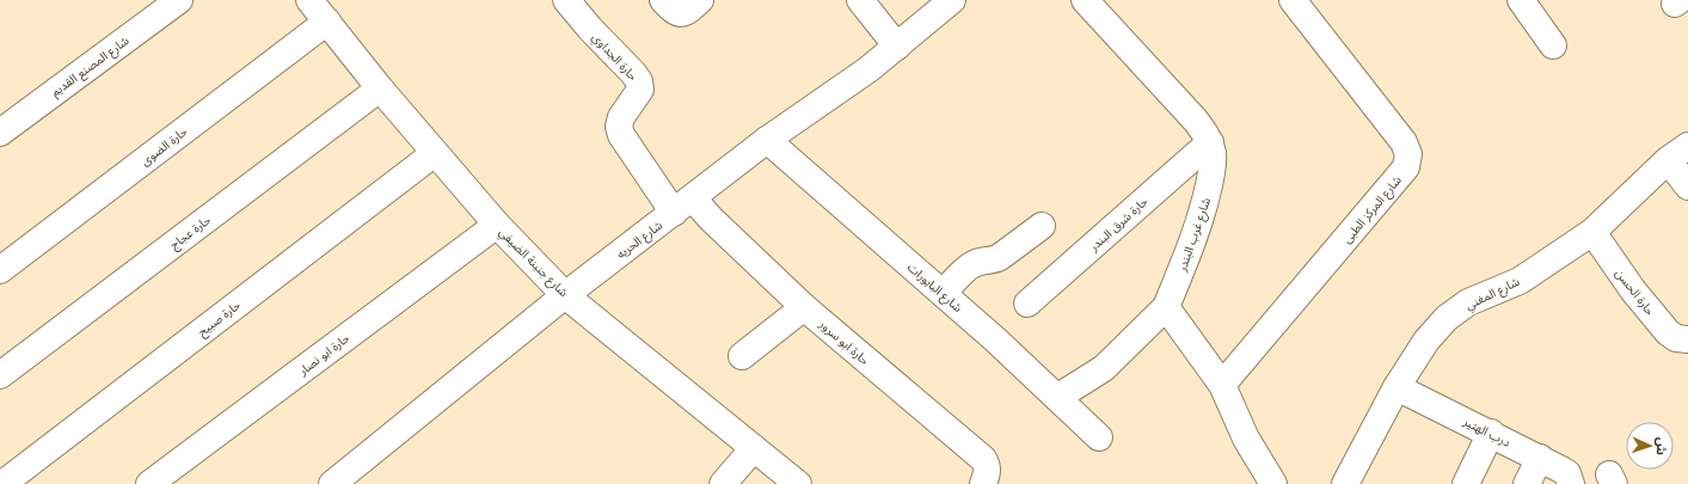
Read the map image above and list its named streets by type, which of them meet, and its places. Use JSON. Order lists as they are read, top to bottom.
{
  "streets": {
    "street": [
      "حارة الجداوي",
      "شارع المصنع القديم",
      "حارة الضوى",
      "شارع المركز الطبى",
      "حارة شرق البندر",
      "حارة عجاج",
      "شارع غرب البندر",
      "شارع الحريه",
      "شارع جنينة الضيفي",
      "شارع البابورات",
      "حارة الحسن",
      "شارع المغني",
      "حارة صبيح",
      "حارة ابو سرور",
      "حارة ابو نصار",
      "درب الهتير"
    ]
  },
  "crossings": [
    ["حارة الجداوي", "شارع الحريه"],
    ["حارة الجداوي", "حارة ابو سرور"],
    ["حارة الضوى", "شارع جنينة الضيفي"],
    ["حارة شرق البندر", "شارع غرب البندر"],
    ["حارة عجاج", "شارع جنينة الضيفي"],
    ["شارع الحريه", "شارع جنينة الضيفي"],
    ["شارع الحريه", "شارع البابورات"],
    ["شارع الحريه", "حارة ابو سرور"],
    ["شارع جنينة الضيفي", "حارة صبيح"],
    ["شارع جنينة الضيفي", "حارة ابو نصار"],
    ["حارة الحسن", "شارع المغني"],
    ["شارع المغني", "درب الهتير"]
  ],
  "north": "right"
}
